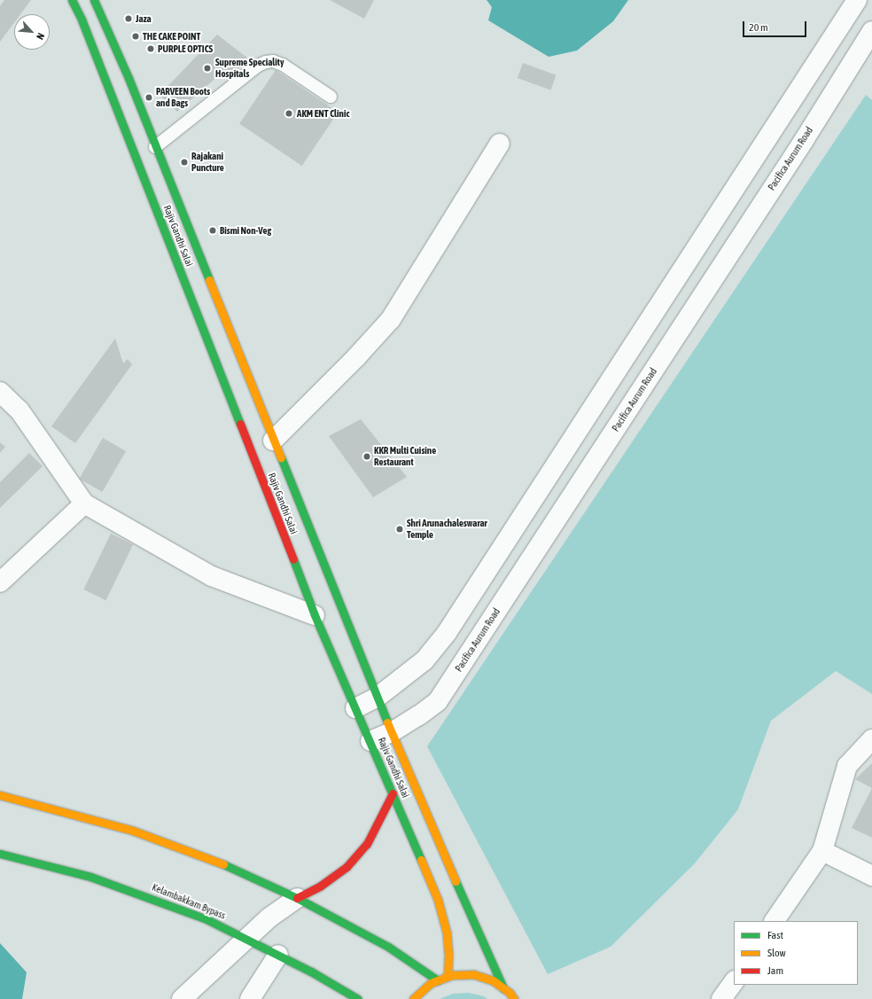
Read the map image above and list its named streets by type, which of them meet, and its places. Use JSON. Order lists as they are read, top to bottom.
{
  "streets": {
    "main road": ["Rajiv Gandhi Salai", "Kelambakkam Bypass"],
    "street": ["Pacifica Aurum Road"]
  },
  "crossings": [
    ["Pacifica Aurum Road", "Rajiv Gandhi Salai"]
  ],
  "places": [
    "Jaza",
    "THE CAKE POINT",
    "PURPLE OPTICS",
    "Supreme Speciality Hospitals",
    "PARVEEN Boots and Bags",
    "AKM ENT Clinic",
    "Rajakani Puncture",
    "Bismi Non-Veg",
    "KKR Multi Cuisine Restaurant",
    "Shri Arunachaleswarar Temple"
  ],
  "legend": ["Fast", "Slow", "Jam"],
  "scale_bar": "20 m",
  "north": "bottom right"
}
